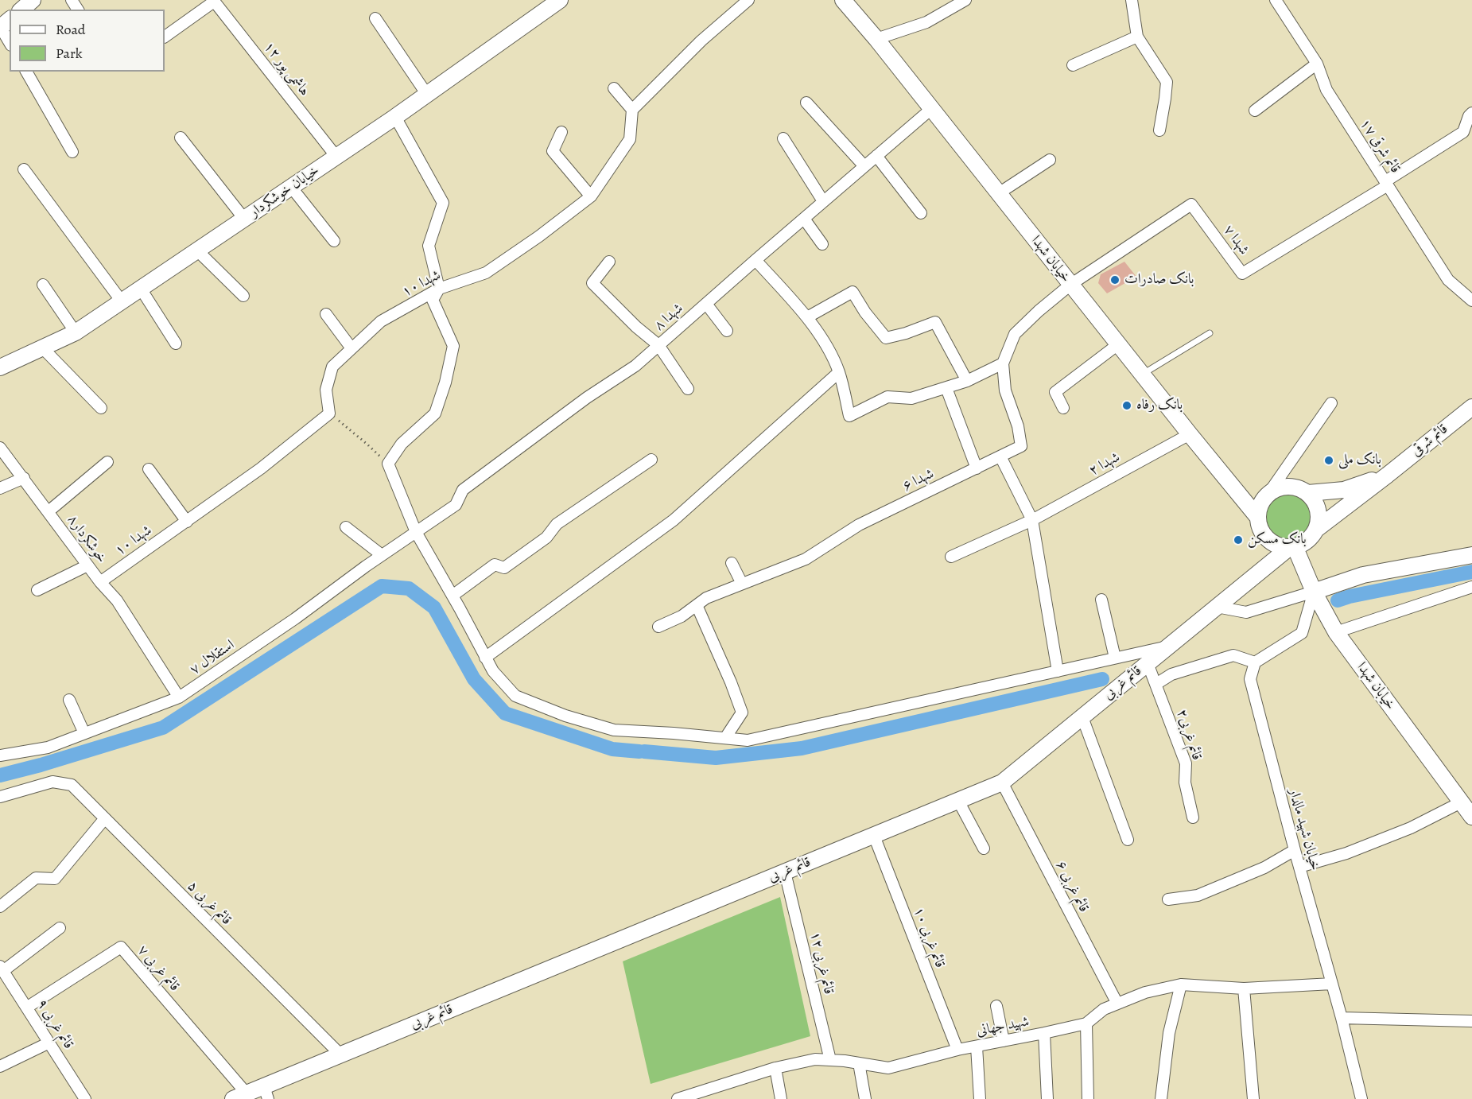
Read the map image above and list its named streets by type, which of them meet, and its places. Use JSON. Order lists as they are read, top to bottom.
{
  "streets": {
    "main road": [
      "خیابان خوشکردار",
      "خیابان شهدا",
      "قائم شرقی",
      "قائم غربی"
    ],
    "street": [
      "هاشمی پور ۱۲",
      "قائم شرقی ۱۷",
      "شهدا ۷",
      "شهدا ۱۰",
      "شهدا ۸",
      "شهدا ۲",
      "شهدا ۶",
      "خوشکردار۸",
      "استقلال ۷",
      "۲قائم غربی",
      "خیابان شهید مالدار",
      "قائم غربی ۶",
      "قائم غربی ۵",
      "قائم غربی ۱۰",
      "قائم غربی ۱۲",
      "قائم غربی ۷",
      "قائم غربی ۹",
      "شهید جهانی"
    ]
  },
  "crossings": [
    ["هاشمی پور ۱۲", "خیابان خوشکردار"],
    ["قائم شرقی ۱۷", "شهدا ۷"],
    ["شهدا ۷", "خیابان شهدا"],
    ["شهدا ۷", "شهدا ۶"],
    ["خیابان شهدا", "شهدا ۸"],
    ["خیابان شهدا", "قائم شرقی"],
    ["خیابان شهدا", "شهدا ۲"],
    ["خیابان شهدا", "شهدا ۶"],
    ["خیابان شهدا", "قائم غربی"],
    ["شهدا ۱۰", "خوشکردار۸"],
    ["شهدا ۸", "استقلال ۷"],
    ["قائم شرقی", "قائم غربی"],
    ["خوشکردار۸", "استقلال ۷"],
    ["قائم غربی", "۲قائم غربی"],
    ["قائم غربی", "قائم غربی ۶"],
    ["قائم غربی", "قائم غربی ۵"],
    ["قائم غربی", "قائم غربی ۱۰"],
    ["قائم غربی", "قائم غربی ۱۲"],
    ["قائم غربی", "قائم غربی ۷"],
    ["خیابان شهید مالدار", "شهید جهانی"],
    ["قائم غربی ۶", "شهید جهانی"],
    ["قائم غربی ۱۰", "شهید جهانی"],
    ["قائم غربی ۱۲", "شهید جهانی"],
    ["قائم غربی ۷", "قائم غربی ۹"]
  ],
  "places": [
    "بانک صادرات",
    "بانک رفاه",
    "بانک ملی",
    "بانک مسکن"
  ],
  "legend": ["Road", "Park"]
}
